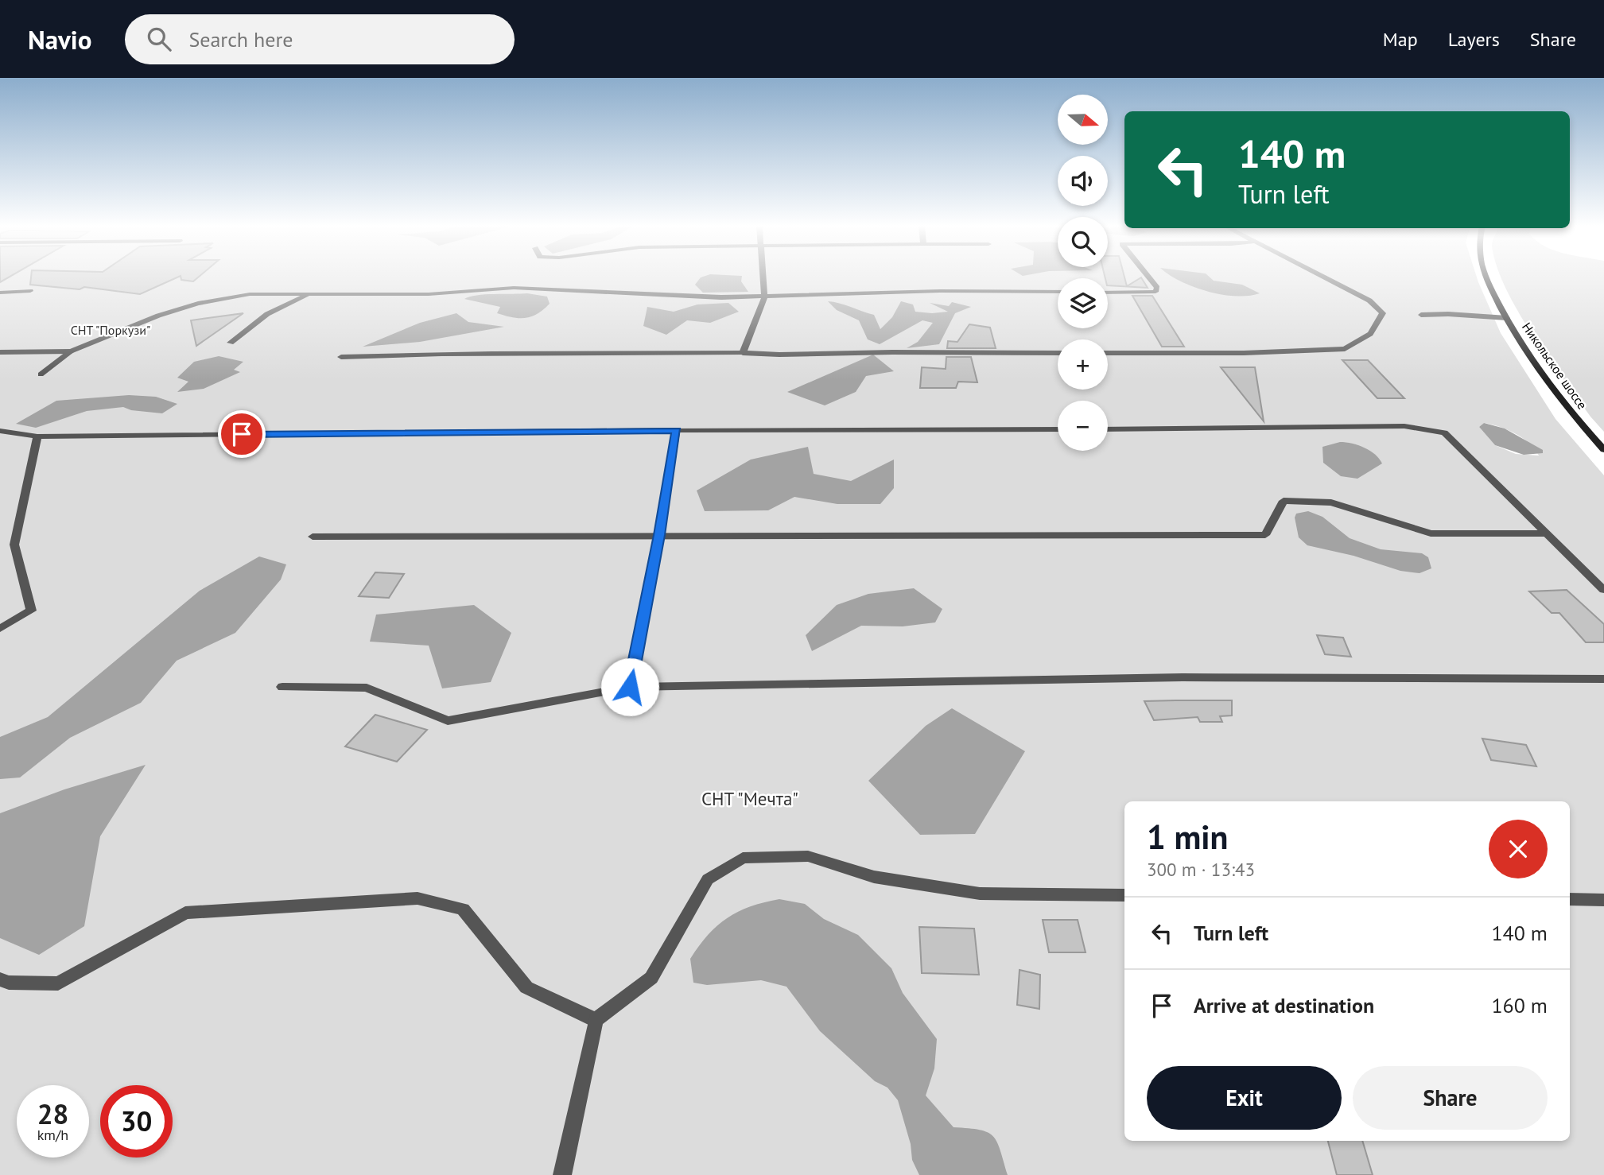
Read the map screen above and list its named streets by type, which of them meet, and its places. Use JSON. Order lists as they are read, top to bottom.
{
  "streets": {
    "main road": ["Никольское шоссе"]
  },
  "parks": ["СНТ \"Поркузи\"", "СНТ \"Мечта\""],
  "north": "right",
  "page": {
    "header": "Navio",
    "search": "Search here",
    "nav": ["Map", "Layers", "Share"],
    "map_buttons": ["+", "−"],
    "turn": ["140 m", "Turn left"],
    "heading": ["1 min", "300 m · 13:43"],
    "list": [
      {
        "name": "Turn left",
        "value": "140 m"
      },
      {
        "name": "Arrive at destination",
        "value": "160 m"
      }
    ],
    "buttons": ["Exit", "Share"],
    "speed": "28 km/h",
    "limit": "30"
  }
}
